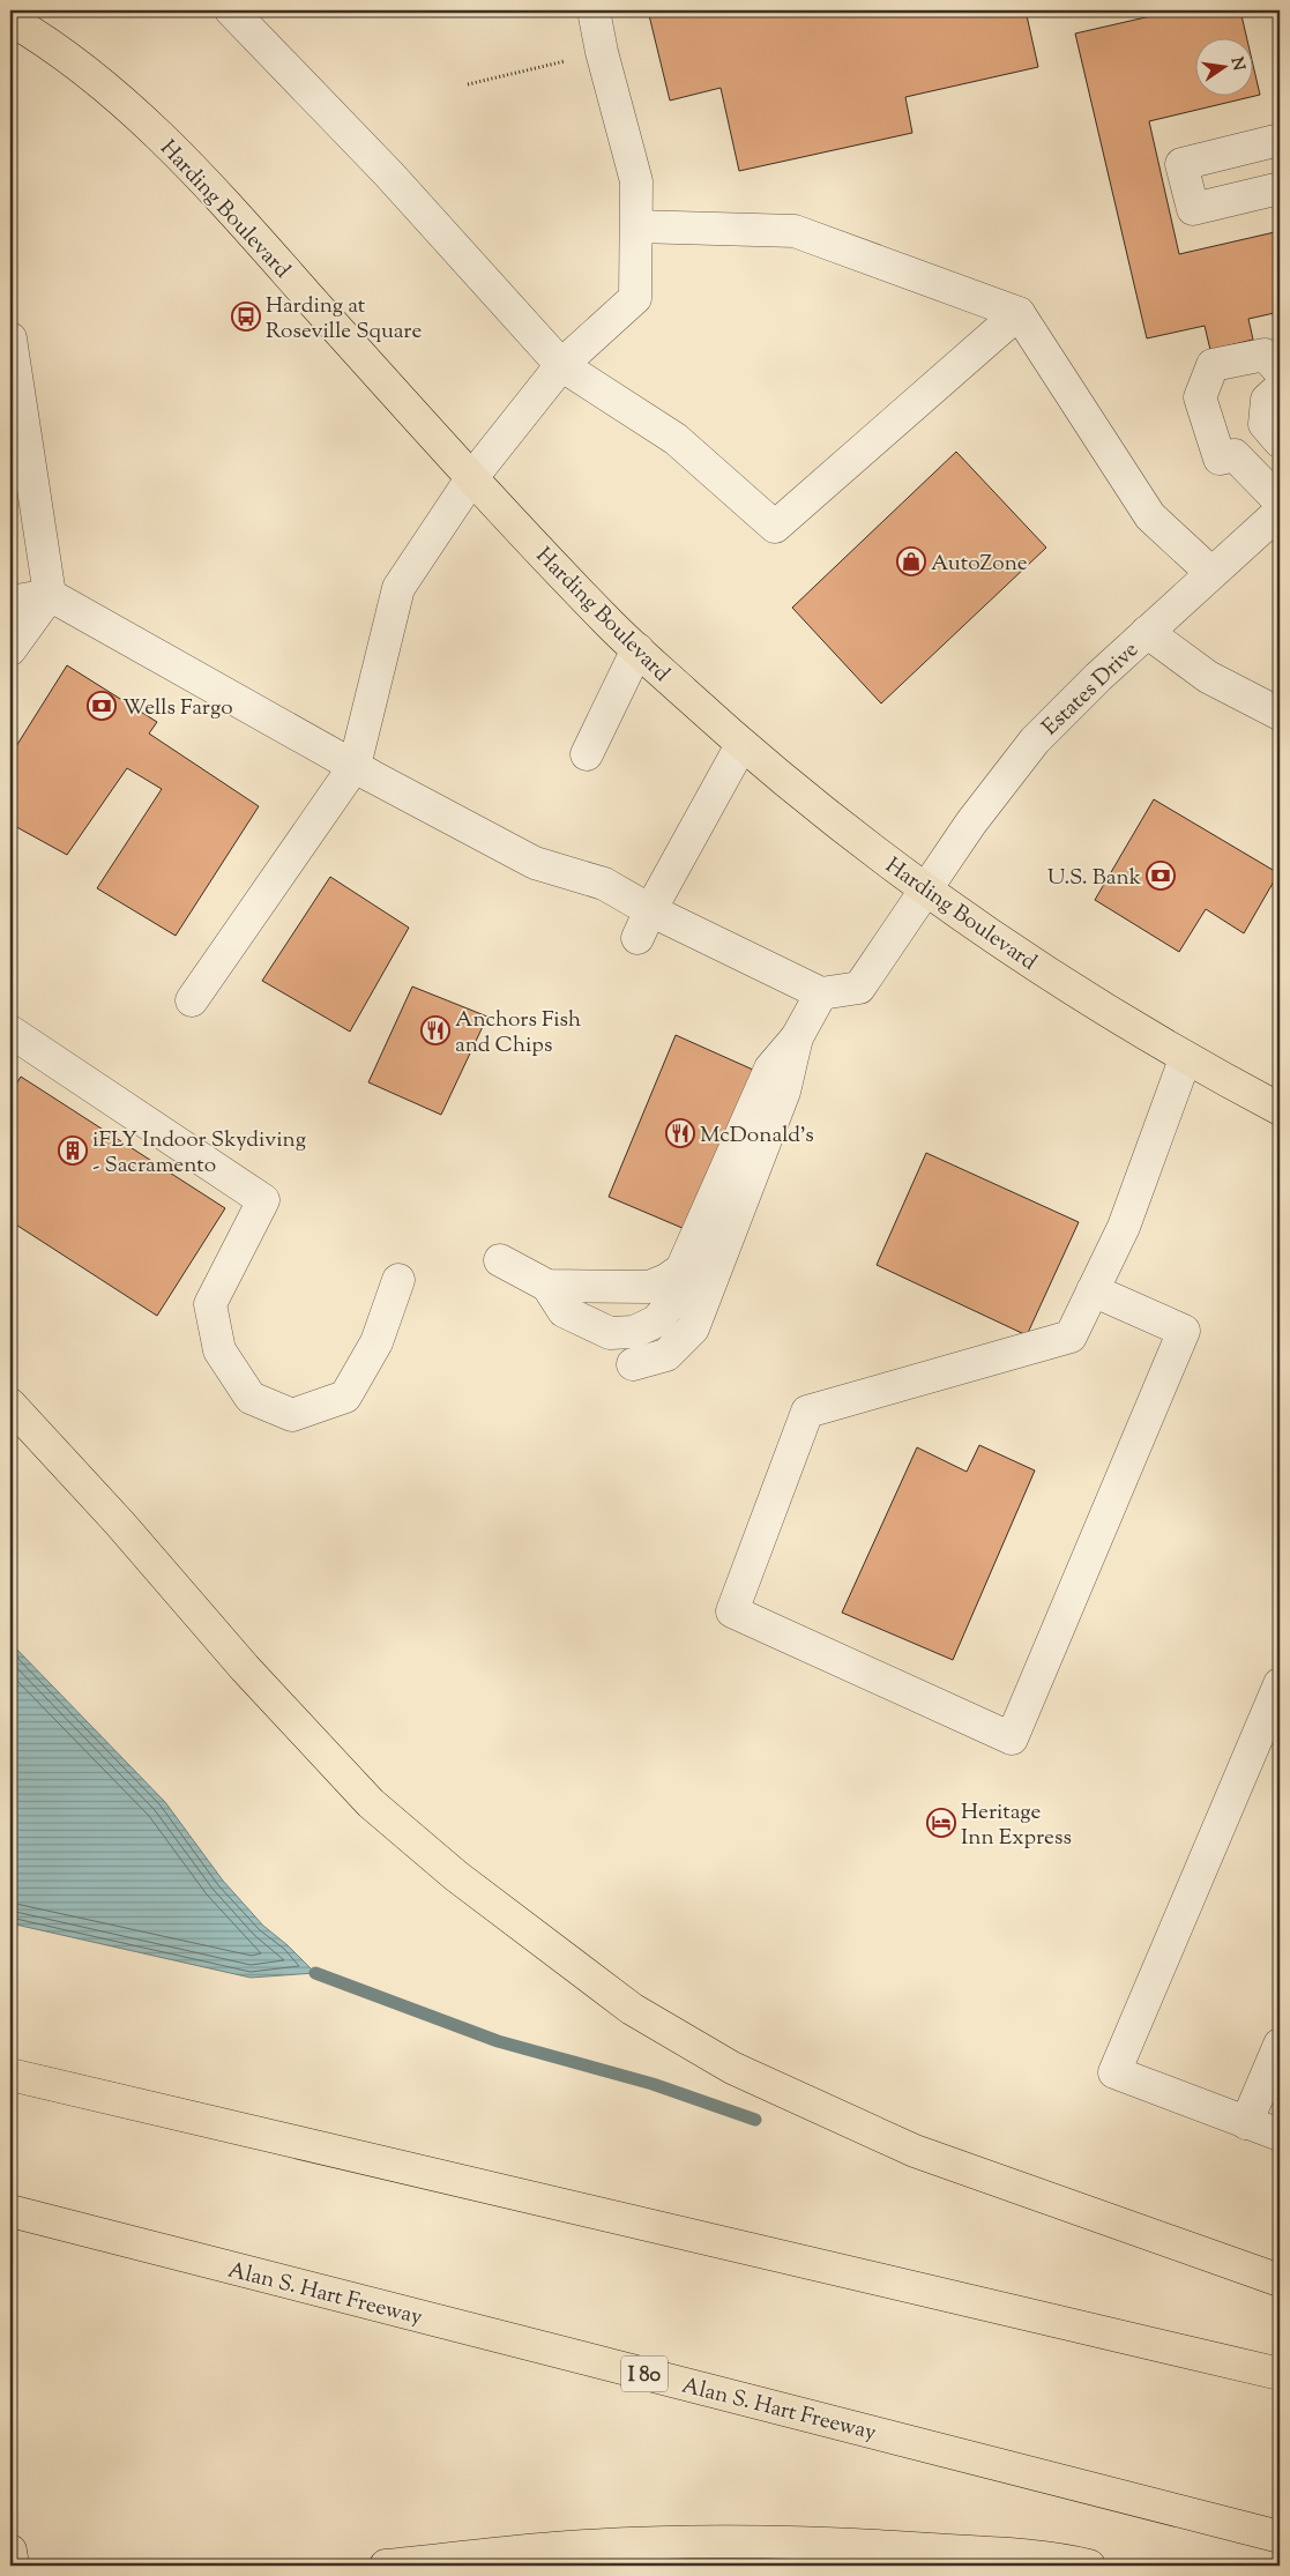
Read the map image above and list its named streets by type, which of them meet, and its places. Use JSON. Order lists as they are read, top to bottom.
{
  "streets": {
    "main road": ["Harding Boulevard", "Alan S. Hart Freeway", "I 80"],
    "street": ["Estates Drive"]
  },
  "crossings": [
    ["Harding Boulevard", "Estates Drive"]
  ],
  "places": {
    "bus stop": ["Harding at Roseville Square"],
    "shop": ["AutoZone"],
    "bank": ["Wells Fargo", "U.S. Bank"],
    "restaurant": ["Anchors Fish and Chips", "McDonald's"],
    "building": ["iFLY Indoor Skydiving - Sacramento"],
    "hotel": ["Heritage Inn Express"]
  },
  "north": "right"
}
